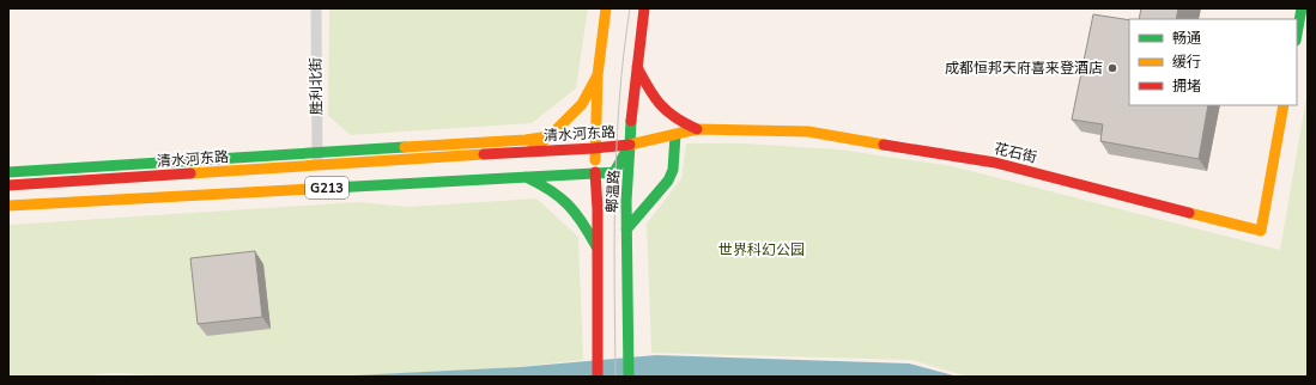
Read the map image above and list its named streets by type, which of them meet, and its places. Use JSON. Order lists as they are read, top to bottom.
{
  "streets": {
    "main road": [
      "清水河东路",
      "花石街",
      "G213",
      "郫温路"
    ],
    "street": ["胜利北街"]
  },
  "crossings": [
    ["胜利北街", "清水河东路"],
    ["清水河东路", "花石街"],
    ["清水河东路", "郫温路"],
    ["花石街", "郫温路"]
  ],
  "parks": ["世界科幻公园"],
  "places": ["成都恒邦天府喜来登酒店"],
  "legend": ["畅通", "缓行", "拥堵"]
}
